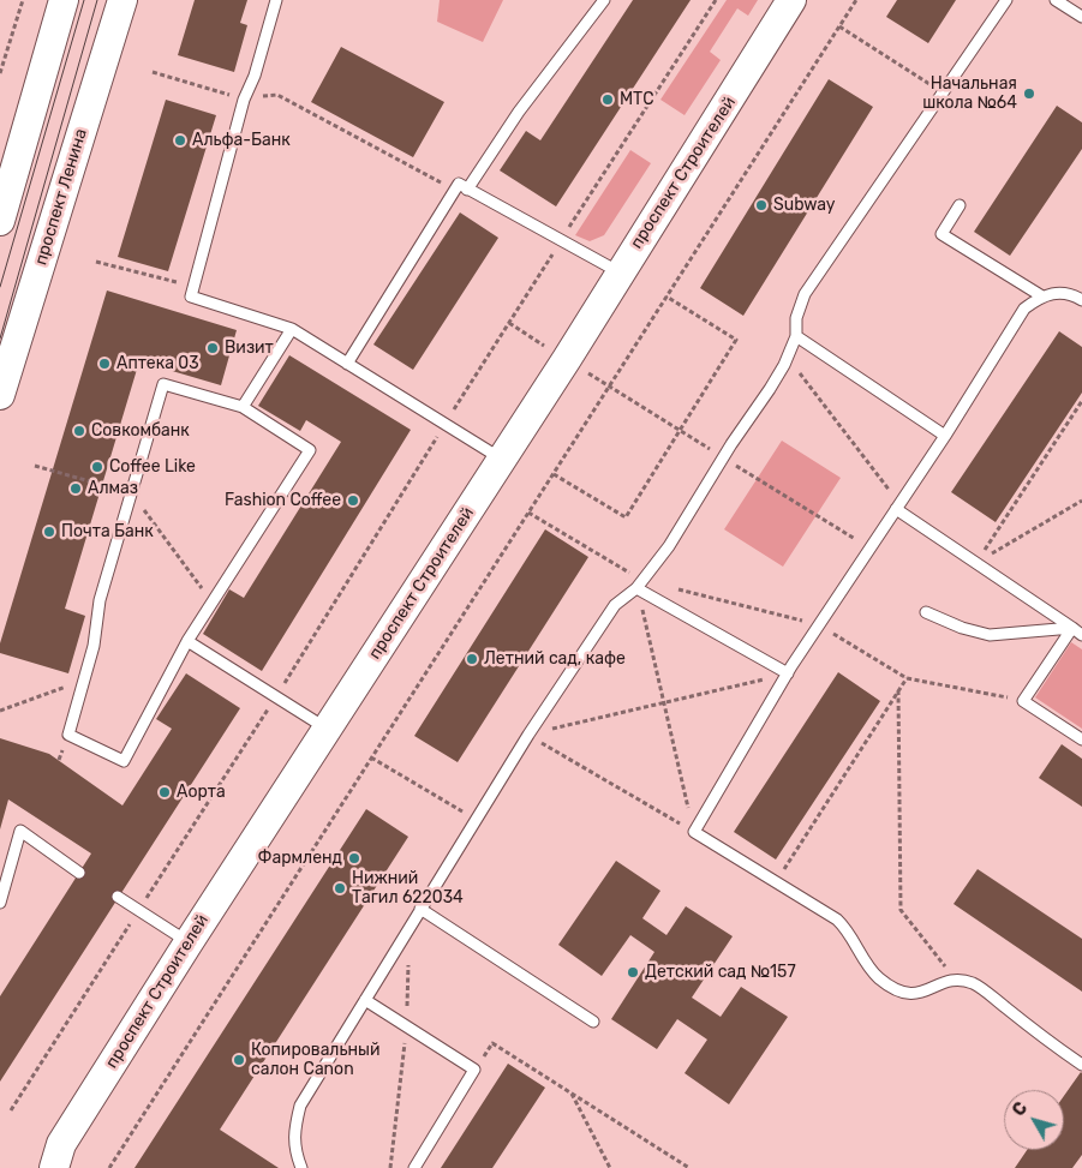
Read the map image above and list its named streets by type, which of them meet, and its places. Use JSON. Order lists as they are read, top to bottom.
{
  "streets": {
    "street": ["проспект Строителей", "проспект Ленина"]
  },
  "places": [
    "Начальная школа №64",
    "МТС",
    "Альфа-Банк",
    "Subway",
    "Визит",
    "Аптека 03",
    "Совкомбанк",
    "Coffee Like",
    "Алмаз",
    "Fashion Coffee",
    "Почта Банк",
    "Летний сад, кафе",
    "Аорта",
    "Фармленд",
    "Нижний Тагил 622034",
    "Детский сад №157",
    "Копировальный салон Canon"
  ],
  "north": "top left"
}
